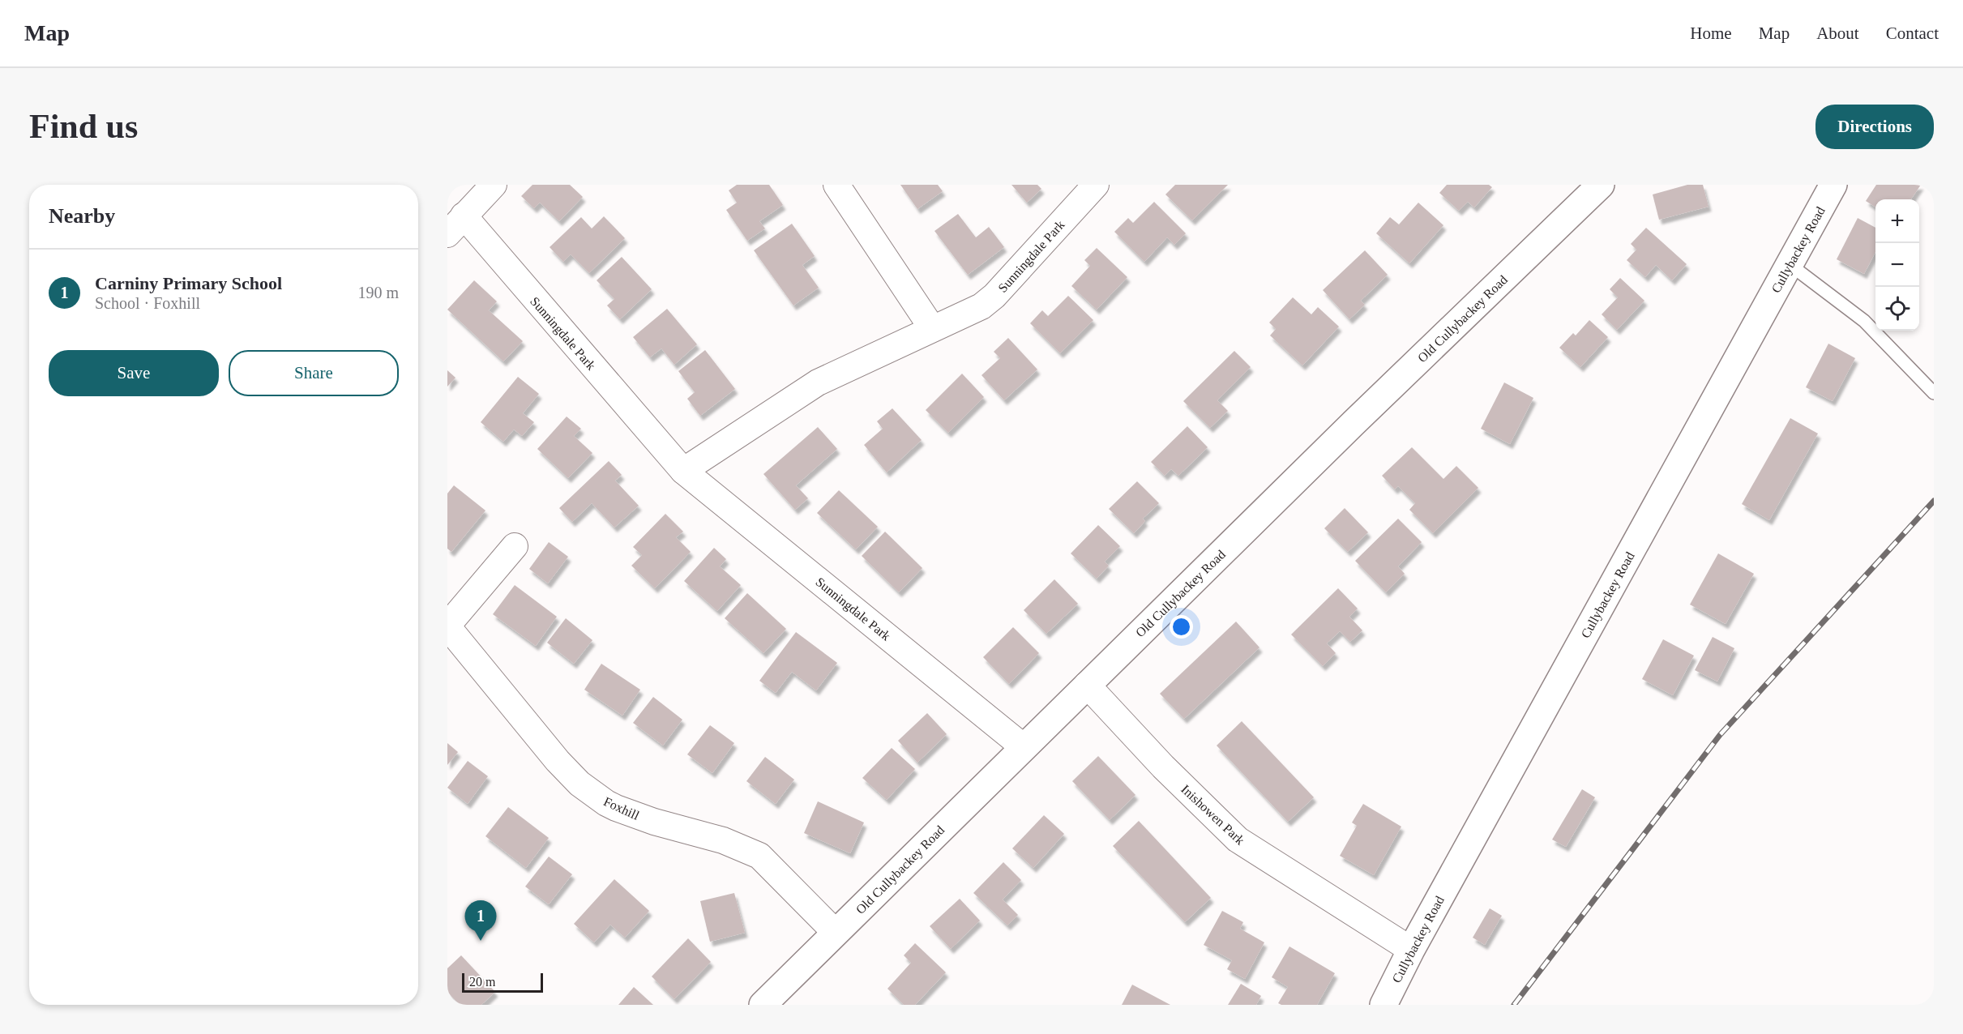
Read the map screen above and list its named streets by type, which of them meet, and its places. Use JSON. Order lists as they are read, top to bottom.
{
  "streets": {
    "street": [
      "Cullybackey Road",
      "Sunningdale Park",
      "Old Cullybackey Road",
      "Foxhill",
      "Inishowen Park"
    ]
  },
  "crossings": [
    ["Cullybackey Road", "Inishowen Park"],
    ["Sunningdale Park", "Old Cullybackey Road"],
    ["Old Cullybackey Road", "Foxhill"],
    ["Old Cullybackey Road", "Inishowen Park"]
  ],
  "scale_bar": "20 m",
  "page": {
    "header": "Map",
    "nav": [
      "Home",
      "Map",
      "About",
      "Contact"
    ],
    "buttons": [
      "Directions",
      ["Save", "Share"]
    ],
    "title": "Find us",
    "heading": "Nearby",
    "map_buttons": ["+", "−"],
    "list": [
      {
        "mark": "1",
        "name": "Carniny Primary School",
        "note": "School · Foxhill",
        "value": "190 m"
      }
    ],
    "pins": "1",
    "scale": "20 m"
  }
}
